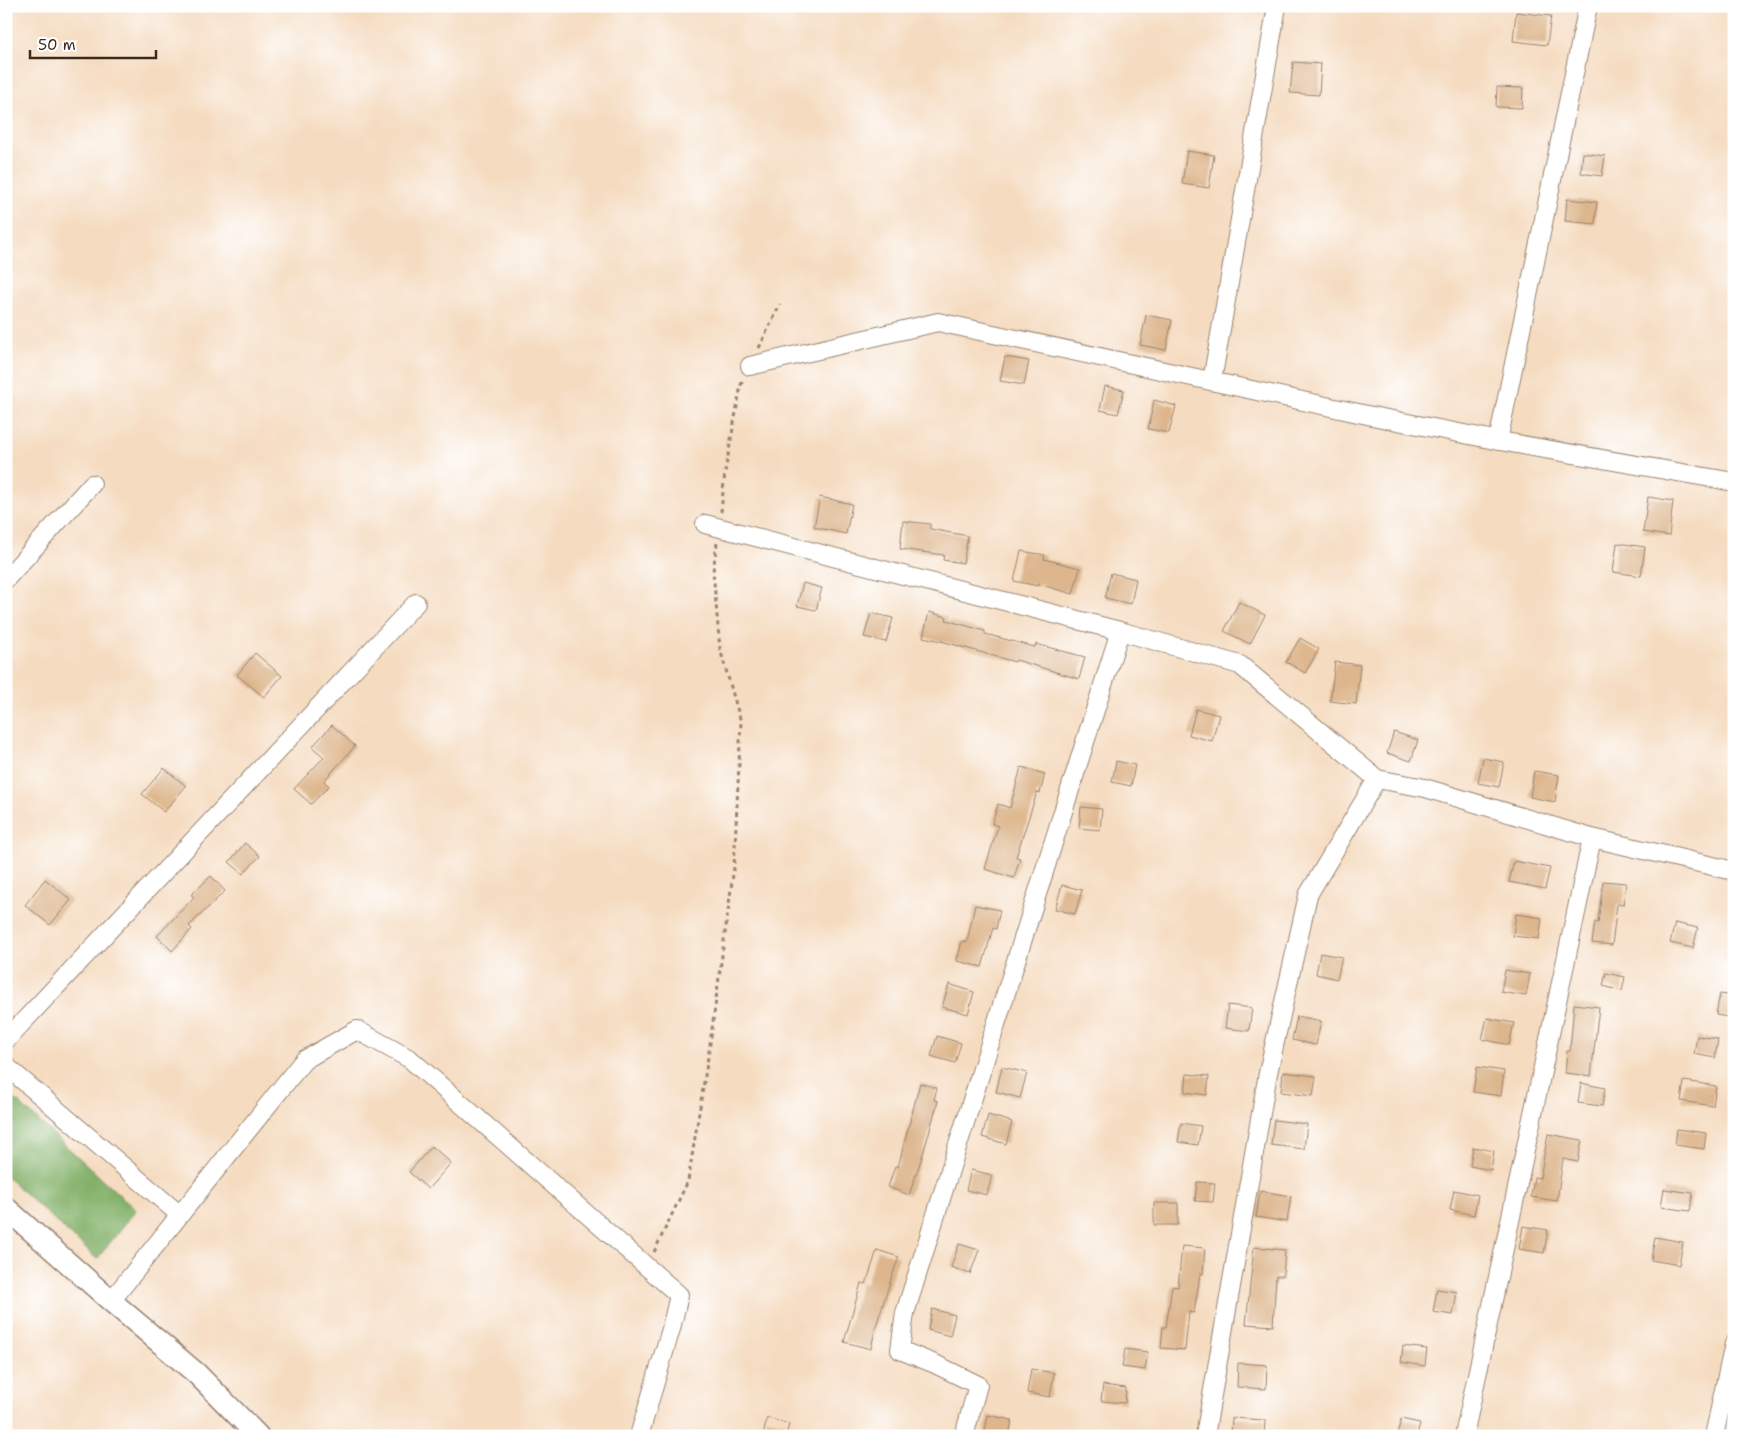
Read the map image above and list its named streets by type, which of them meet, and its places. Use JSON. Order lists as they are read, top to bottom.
{
  "scale_bar": "50 m"
}
